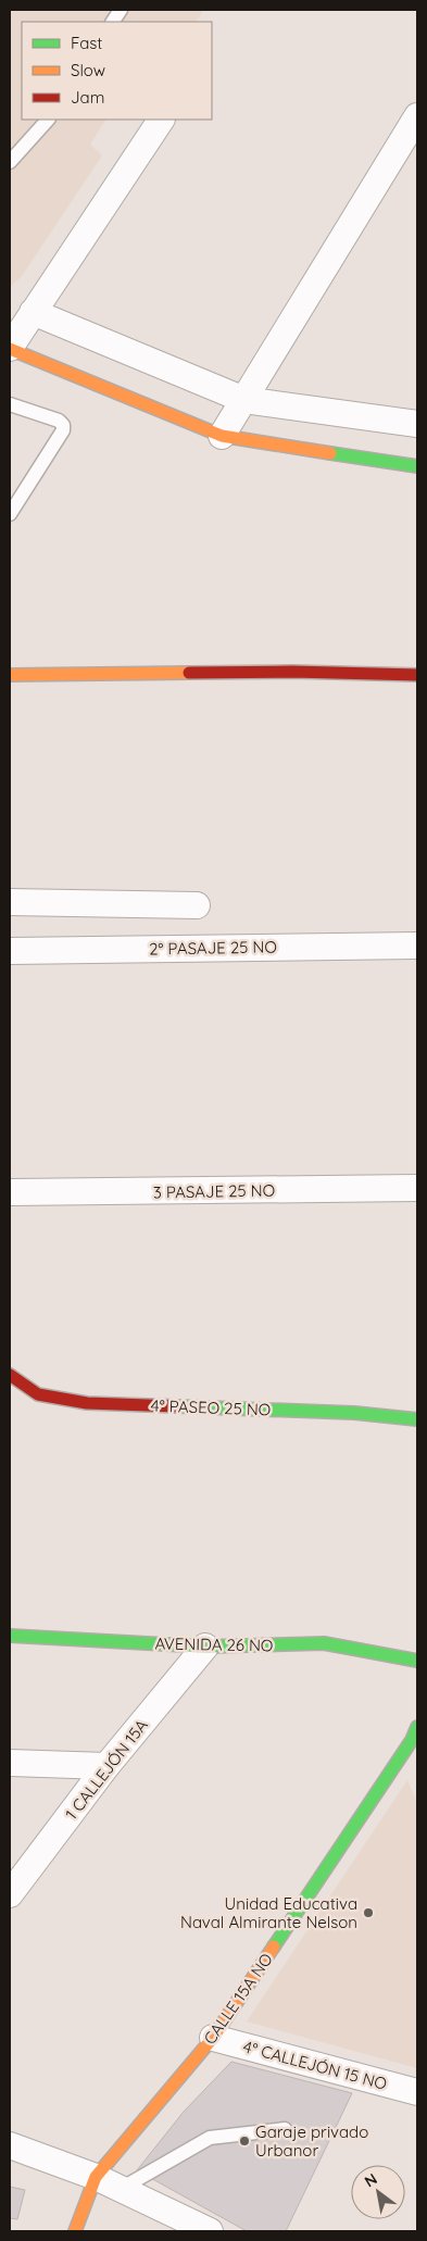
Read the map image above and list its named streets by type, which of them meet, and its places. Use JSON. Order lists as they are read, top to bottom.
{
  "streets": {
    "street": [
      "2° PASAJE 25 NO",
      "3 PASAJE 25 NO",
      "4° PASEO 25 NO",
      "AVENIDA 26 NO",
      "1 CALLEJÓN 15A",
      "CALLE 15A NO",
      "4° CALLEJÓN 15 NO"
    ]
  },
  "crossings": [
    ["AVENIDA 26 NO", "1 CALLEJÓN 15A"],
    ["CALLE 15A NO", "4° CALLEJÓN 15 NO"]
  ],
  "places": ["Unidad Educativa Naval Almirante Nelson", "Garaje privado Urbanor"],
  "legend": ["Fast", "Slow", "Jam"],
  "north": "top left"
}
